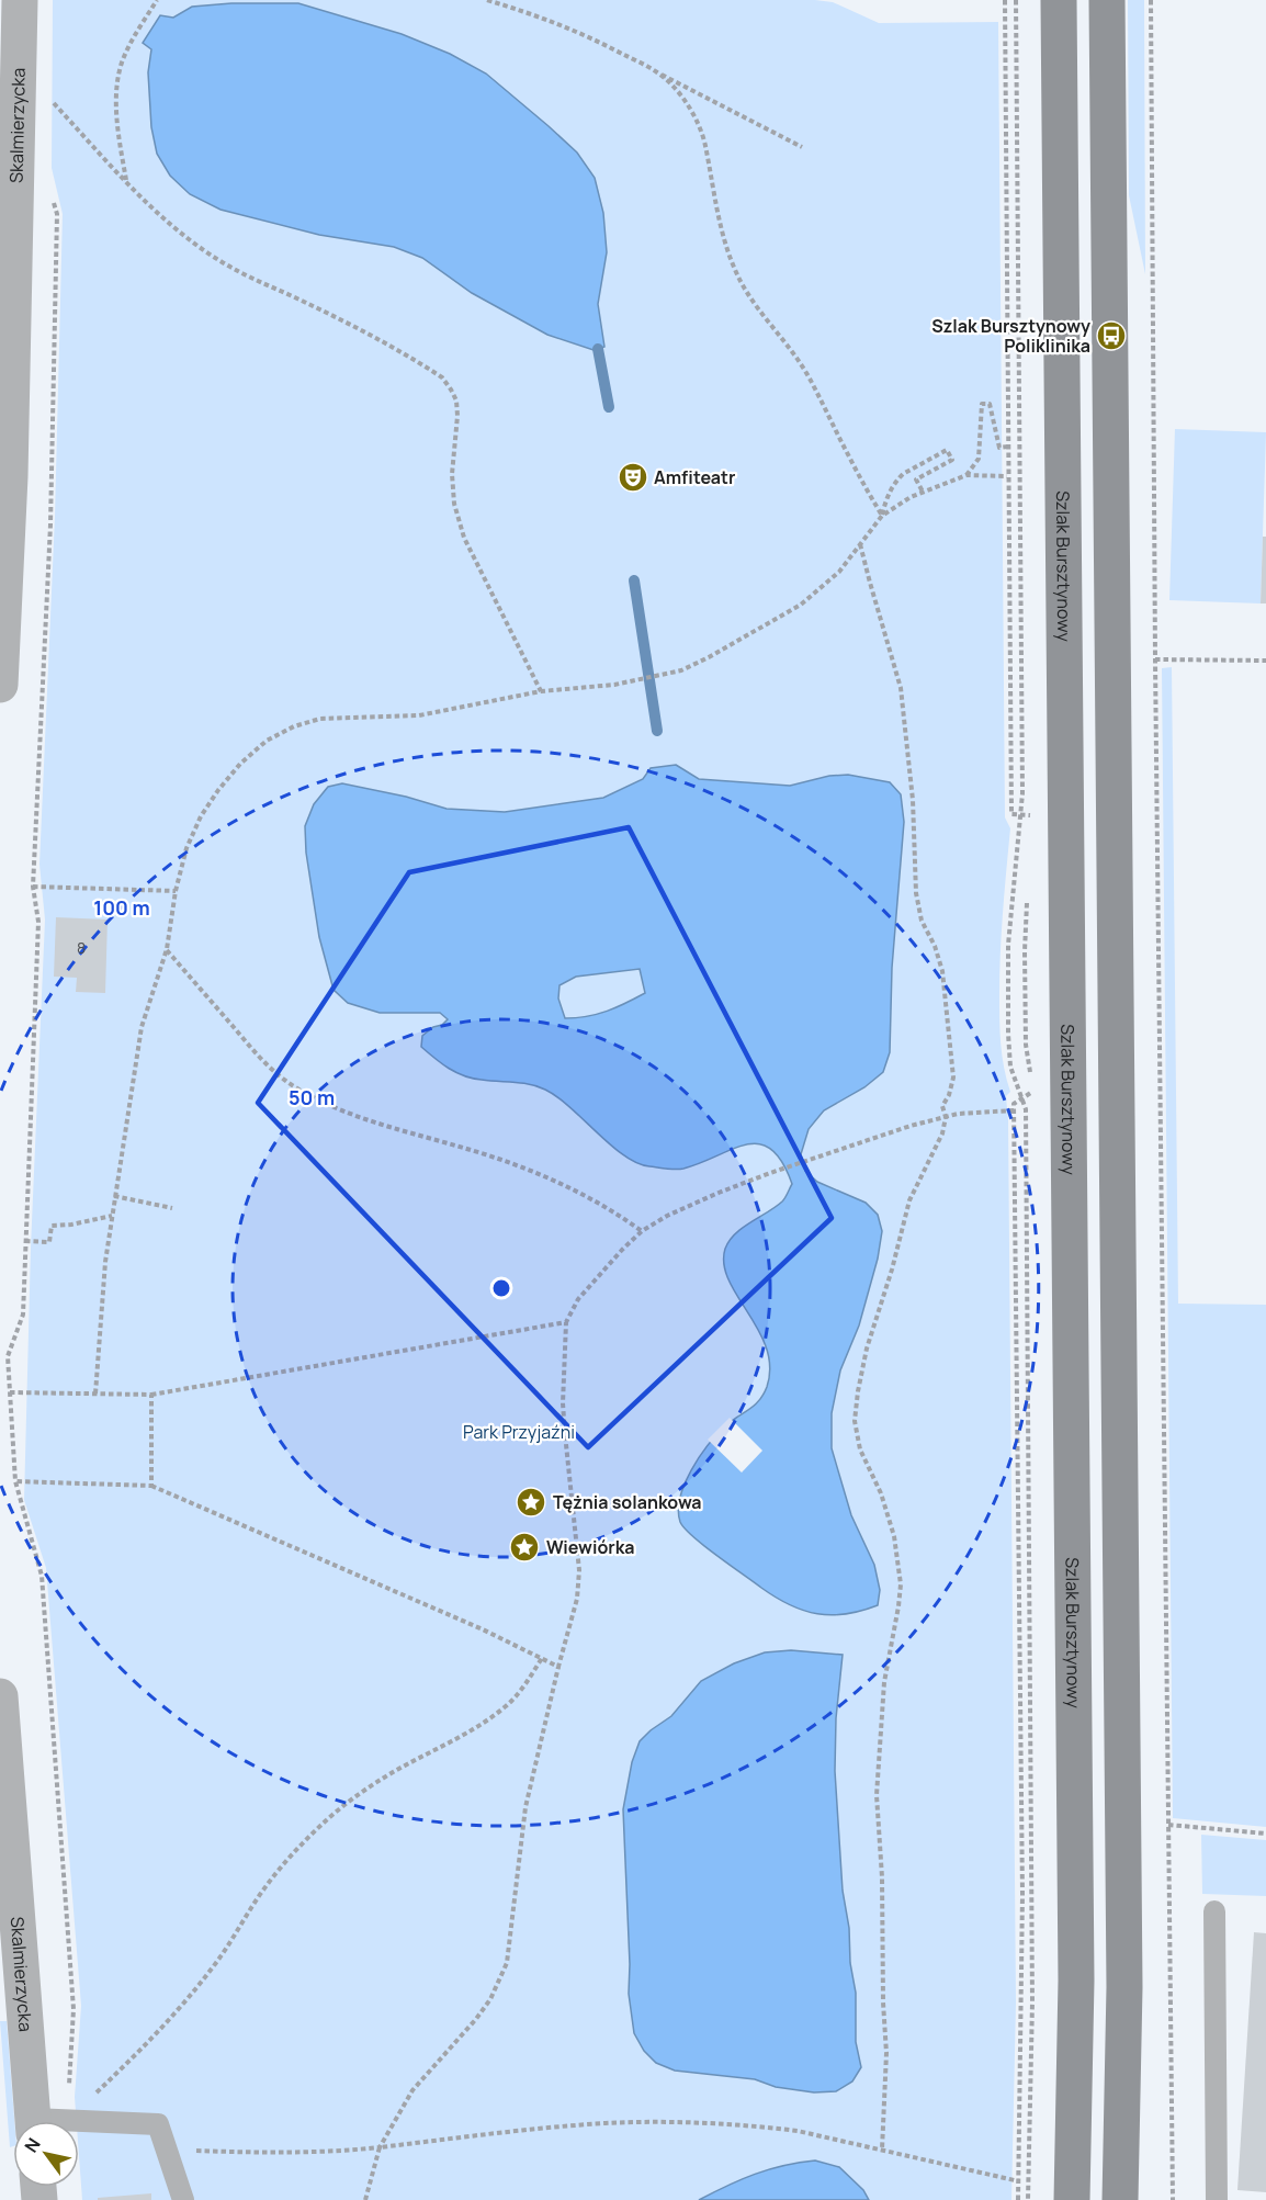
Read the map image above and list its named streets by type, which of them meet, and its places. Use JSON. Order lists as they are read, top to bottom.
{
  "streets": {
    "main road": ["Szlak Bursztynowy"],
    "street": ["Skalmierzycka"]
  },
  "parks": ["Park Przyjaźni"],
  "places": {
    "bus stop": ["Szlak Bursztynowy Poliklinika"],
    "theatre": ["Amfiteatr"],
    "place": ["Tężnia solankowa", "Wiewiórka"]
  },
  "house_numbers": ["8"],
  "north": "top left",
  "rings": ["100 m", "50 m"]
}
